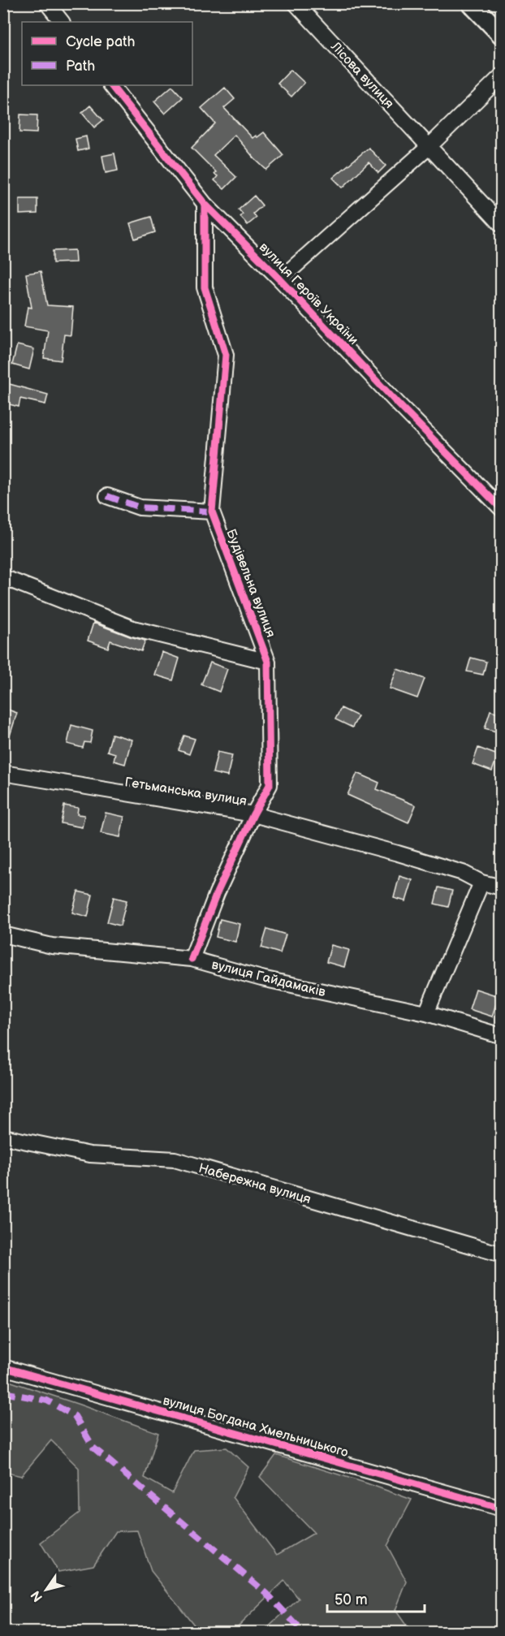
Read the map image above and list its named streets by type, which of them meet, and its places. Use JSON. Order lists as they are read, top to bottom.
{
  "streets": {
    "street": [
      "Лісова вулиця",
      "вулиця Героїв України",
      "Будівельна вулиця",
      "Гетьманська вулиця",
      "вулиця Гайдамаків",
      "Набережна вулиця",
      "вулиця Богдана Хмельницького"
    ]
  },
  "crossings": [
    ["вулиця Героїв України", "Будівельна вулиця"],
    ["Будівельна вулиця", "Гетьманська вулиця"],
    ["Будівельна вулиця", "вулиця Гайдамаків"]
  ],
  "legend": ["Cycle path", "Path"],
  "scale_bar": "50 m",
  "north": "bottom left"
}
